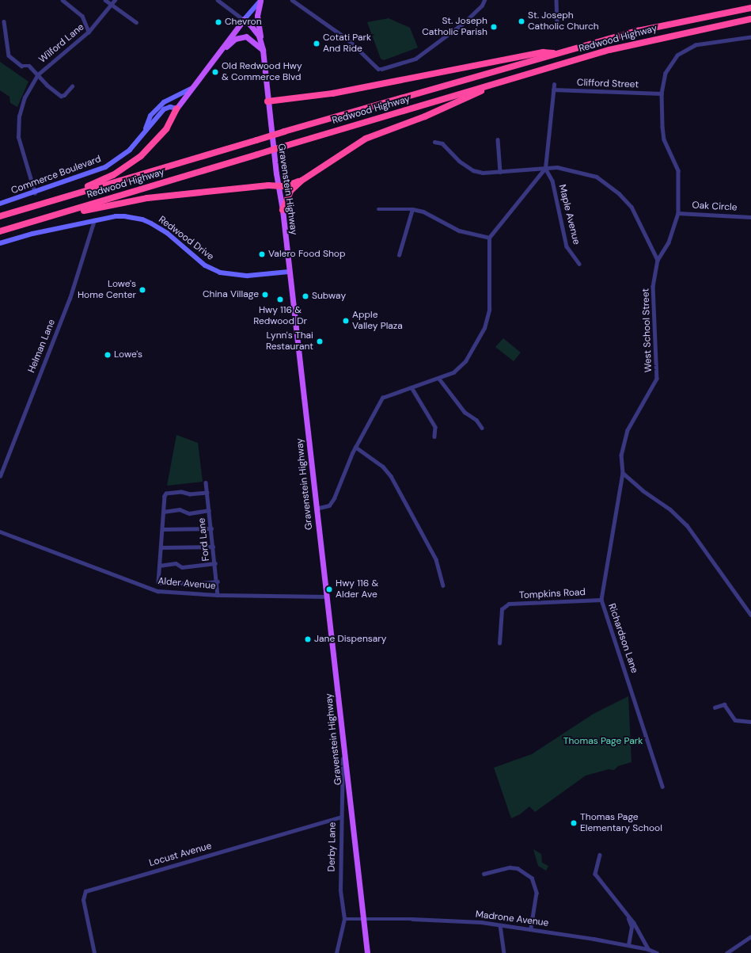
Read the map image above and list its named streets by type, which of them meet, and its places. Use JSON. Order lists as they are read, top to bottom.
{
  "streets": {
    "highway": ["Redwood Highway"],
    "main road": ["Commerce Boulevard", "Gravenstein Highway", "Redwood Drive"],
    "street": [
      "Wilford Lane",
      "Clifford Street",
      "Oak Circle",
      "Maple Avenue",
      "West School Street",
      "Helman Lane",
      "Ford Lane",
      "Alder Avenue",
      "Tompkins Road",
      "Richardson Lane",
      "Derby Lane",
      "Locust Avenue",
      "Madrone Avenue"
    ]
  },
  "crossings": [
    ["Wilford Lane", "Commerce Boulevard"],
    ["Clifford Street", "West School Street"],
    ["Gravenstein Highway", "Redwood Drive"],
    ["Gravenstein Highway", "Alder Avenue"],
    ["Gravenstein Highway", "Derby Lane"],
    ["Gravenstein Highway", "Madrone Avenue"],
    ["Oak Circle", "West School Street"],
    ["Maple Avenue", "West School Street"],
    ["Redwood Drive", "Helman Lane"],
    ["West School Street", "Richardson Lane"],
    ["Ford Lane", "Alder Avenue"],
    ["Tompkins Road", "Richardson Lane"],
    ["Derby Lane", "Locust Avenue"],
    ["Derby Lane", "Madrone Avenue"]
  ],
  "parks": ["Thomas Page Park"],
  "places": [
    "St. Joseph Catholic Church",
    "Chevron",
    "St. Joseph Catholic Parish",
    "Cotati Park And Ride",
    "Old Redwood Hwy & Commerce Blvd",
    "Valero Food Shop",
    "Lowe's Home Center",
    "China Village",
    "Subway",
    "Hwy 116 & Redwood Dr",
    "Apple Valley Plaza",
    "Lynn's Thai Restaurant",
    "Lowe's",
    "Hwy 116 & Alder Ave",
    "Jane Dispensary",
    "Thomas Page Elementary School"
  ]
}
